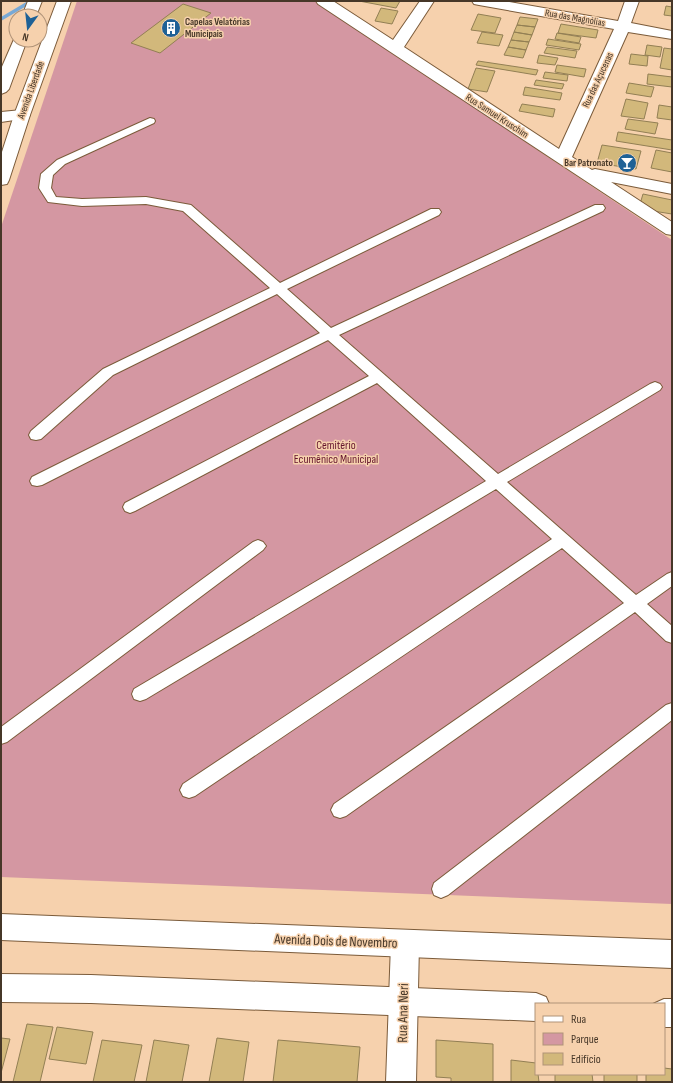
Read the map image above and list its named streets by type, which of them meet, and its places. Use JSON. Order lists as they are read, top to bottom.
{
  "streets": {
    "street": [
      "Rua das Magnólias",
      "Rua das Açucenas",
      "Avenida Liberdade",
      "Rua Samuel Kruschim",
      "Avenida Dois de Novembro",
      "Rua Ana Neri"
    ]
  },
  "crossings": [
    ["Rua das Magnólias", "Rua das Açucenas"],
    ["Rua das Açucenas", "Rua Samuel Kruschim"],
    ["Avenida Dois de Novembro", "Rua Ana Neri"]
  ],
  "parks": ["Cemitério Ecumênico Municipal"],
  "places": {
    "building": ["Capelas Velatórias Municipais"],
    "bar": ["Bar Patronato"]
  },
  "legend": ["Rua", "Parque", "Edifício"],
  "north": "bottom"
}
